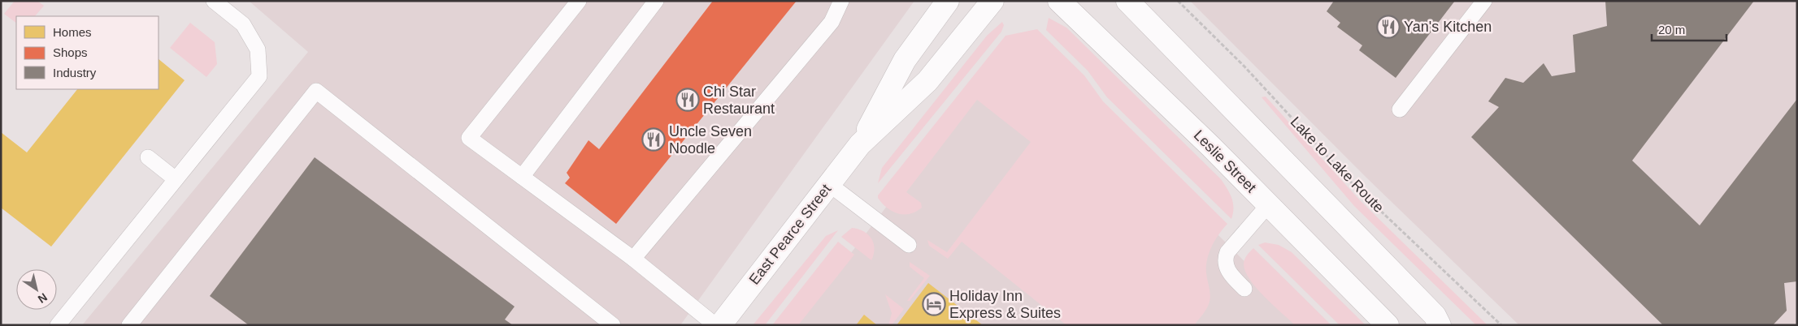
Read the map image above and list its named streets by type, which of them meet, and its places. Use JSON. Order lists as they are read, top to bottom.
{
  "streets": {
    "main road": ["Leslie Street", "East Pearce Street"],
    "path": ["Lake to Lake Route"]
  },
  "places": {
    "restaurant": ["Yan's Kitchen", "Chi Star Restaurant", "Uncle Seven Noodle"],
    "hotel": ["Holiday Inn Express & Suites"]
  },
  "legend": ["Homes", "Shops", "Industry"],
  "scale_bar": "20 m",
  "north": "bottom right"
}
